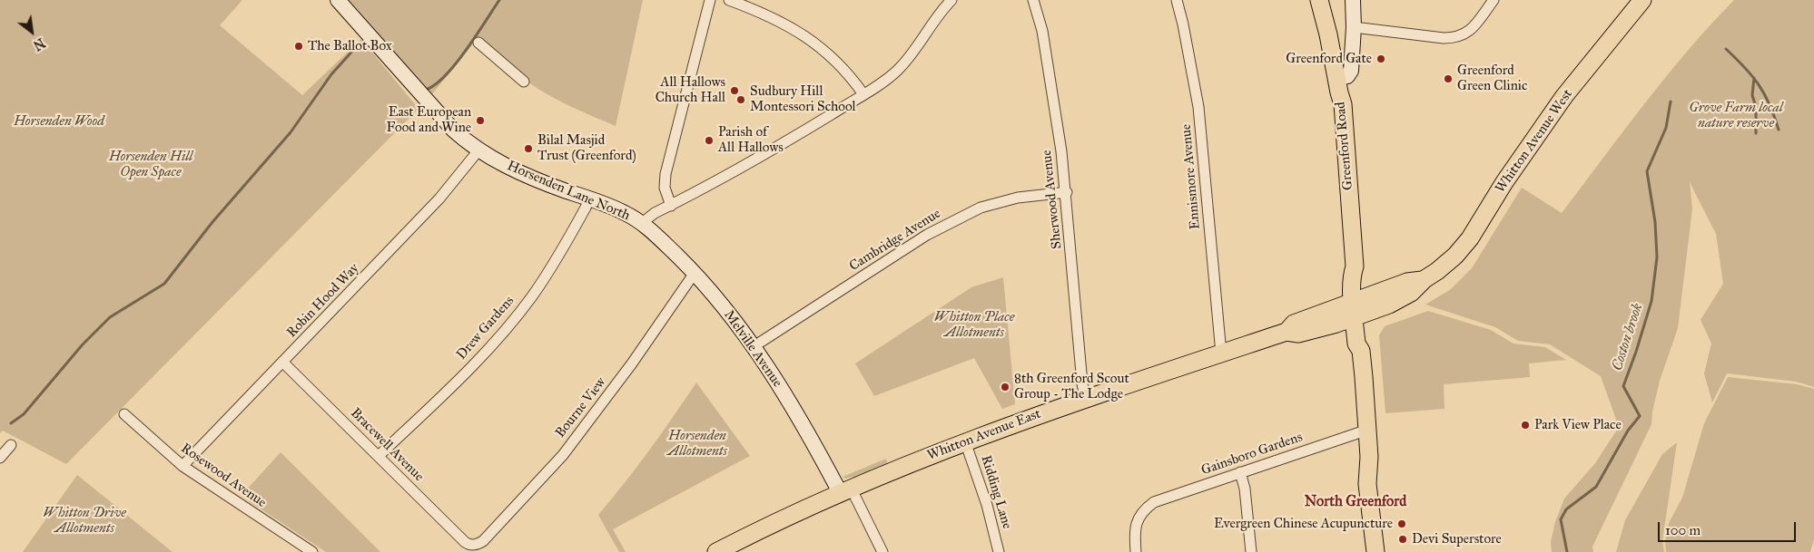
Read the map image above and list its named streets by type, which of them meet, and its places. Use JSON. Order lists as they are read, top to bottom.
{
  "streets": {
    "main road": ["Whitton Avenue West", "Greenford Road", "Whitton Avenue East"],
    "street": [
      "Ennismore Avenue",
      "Horsenden Lane North",
      "Sherwood Avenue",
      "Cambridge Avenue",
      "Robin Hood Way",
      "Drew Gardens",
      "Melville Avenue",
      "Bourne View",
      "Bracewell Avenue",
      "Gainsboro Gardens",
      "Rosewood Avenue",
      "Ridding Lane"
    ]
  },
  "crossings": [
    ["Whitton Avenue West", "Greenford Road"],
    ["Whitton Avenue West", "Whitton Avenue East"],
    ["Greenford Road", "Whitton Avenue East"],
    ["Greenford Road", "Gainsboro Gardens"],
    ["Ennismore Avenue", "Whitton Avenue East"],
    ["Horsenden Lane North", "Robin Hood Way"],
    ["Horsenden Lane North", "Drew Gardens"],
    ["Horsenden Lane North", "Melville Avenue"],
    ["Sherwood Avenue", "Cambridge Avenue"],
    ["Sherwood Avenue", "Whitton Avenue East"],
    ["Cambridge Avenue", "Melville Avenue"],
    ["Robin Hood Way", "Bracewell Avenue"],
    ["Robin Hood Way", "Rosewood Avenue"],
    ["Drew Gardens", "Bracewell Avenue"],
    ["Melville Avenue", "Bourne View"],
    ["Melville Avenue", "Whitton Avenue East"],
    ["Bourne View", "Bracewell Avenue"],
    ["Whitton Avenue East", "Ridding Lane"]
  ],
  "districts": ["North Greenford"],
  "water": ["Coston brook"],
  "parks": [
    "Grove Farm local nature reserve",
    "Horsenden Wood",
    "Horsenden Hill Open Space",
    "Whitton Place Allotments",
    "Horsenden Allotments",
    "Whitton Drive Allotments"
  ],
  "places": [
    "The Ballot Box",
    "Greenford Gate",
    "Greenford Green Clinic",
    "All Hallows Church Hall",
    "Sudbury Hill Montessori School",
    "East European Food and Wine",
    "Parish of All Hallows",
    "Bilal Masjid Trust (Greenford)",
    "8th Greenford Scout Group - The Lodge",
    "Park View Place",
    "Evergreen Chinese Acupuncture",
    "Devi Superstore"
  ],
  "scale_bar": "100 m",
  "north": "bottom right"
}
